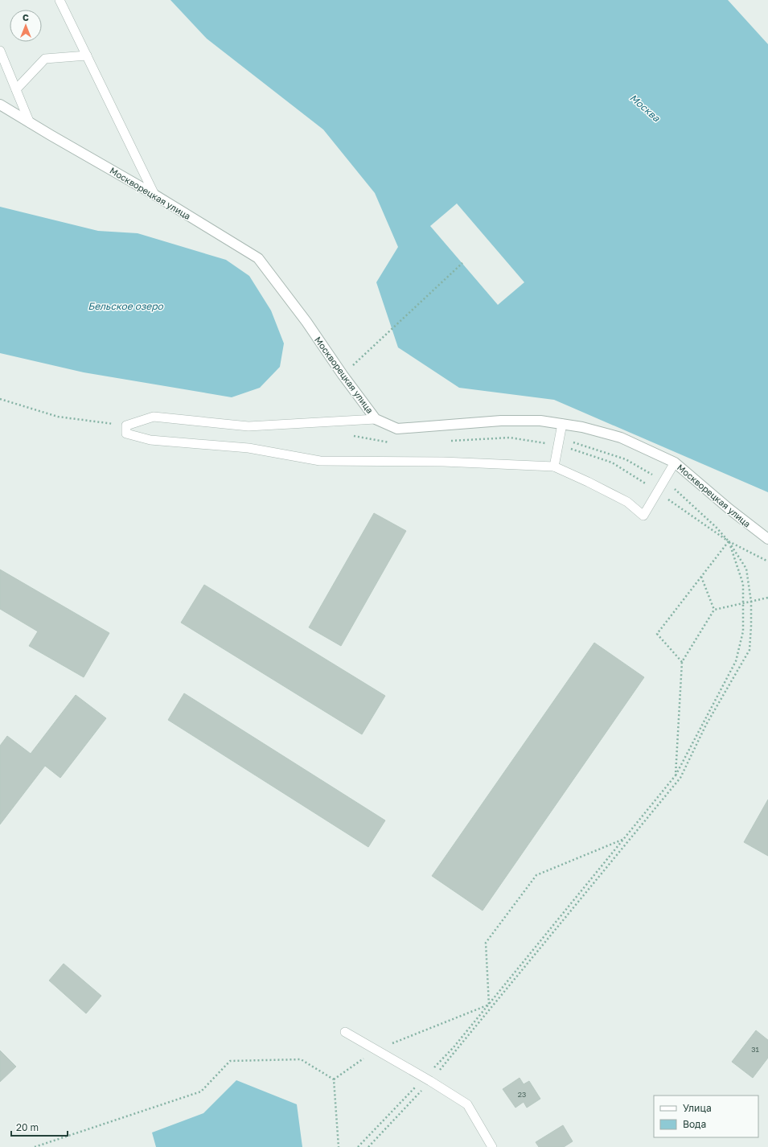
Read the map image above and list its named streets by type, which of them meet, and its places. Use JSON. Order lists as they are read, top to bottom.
{
  "streets": {
    "street": ["Москворецкая улица"]
  },
  "water": ["Москва", "Бельское озеро"],
  "house_numbers": ["31", "23"],
  "legend": ["Улица", "Вода"],
  "scale_bar": "20 m",
  "north": "top"
}
